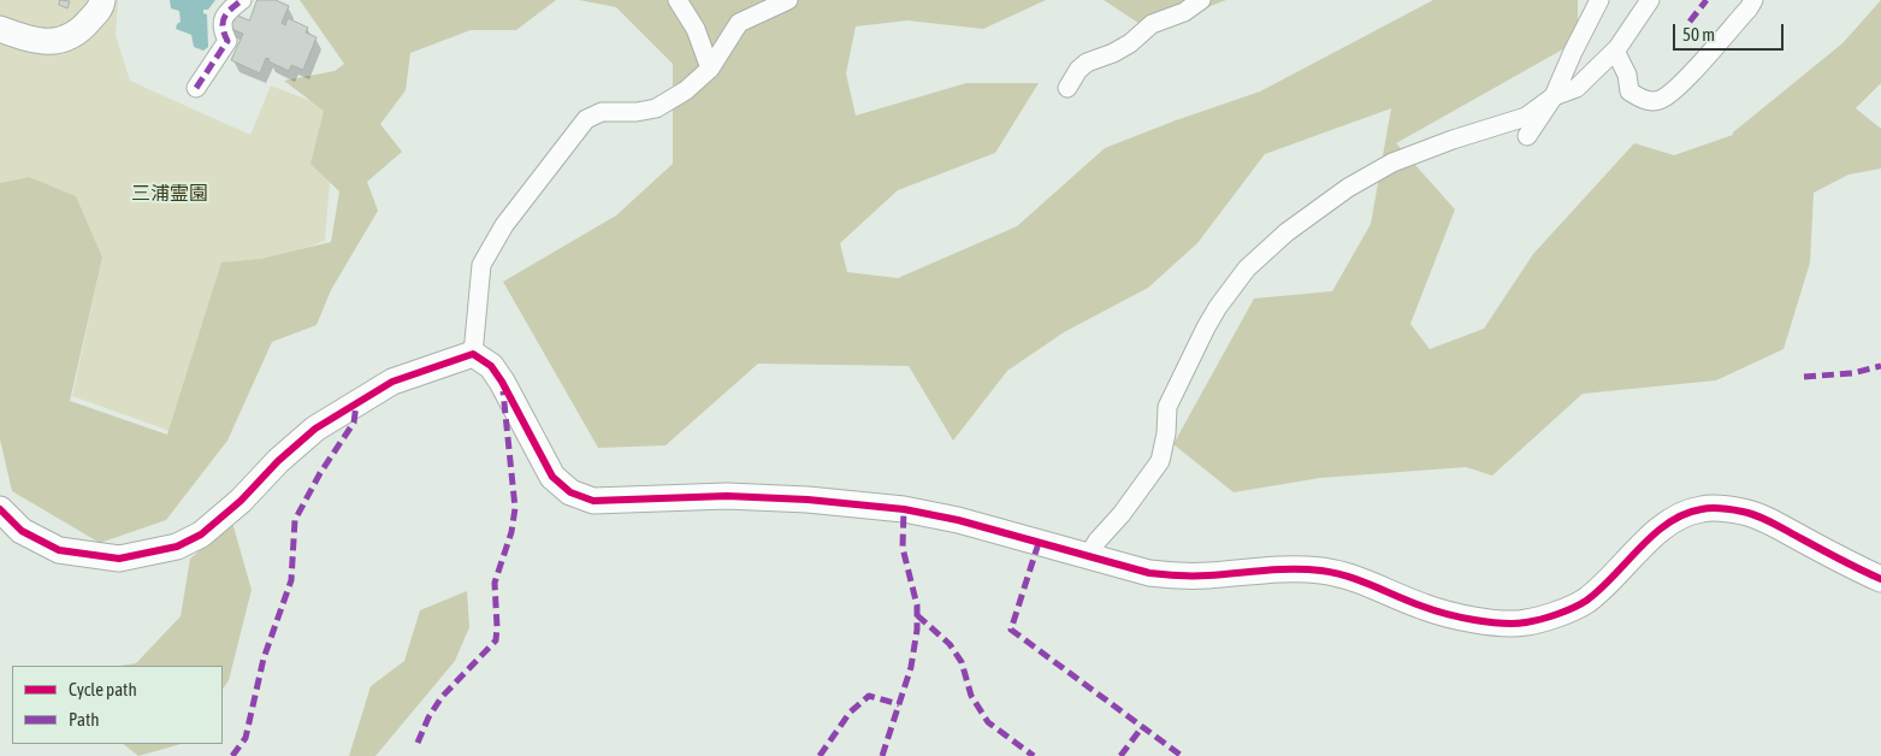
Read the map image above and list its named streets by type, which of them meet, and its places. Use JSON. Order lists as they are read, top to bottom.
{
  "parks": ["三浦霊園"],
  "legend": ["Cycle path", "Path"],
  "scale_bar": "50 m"
}
